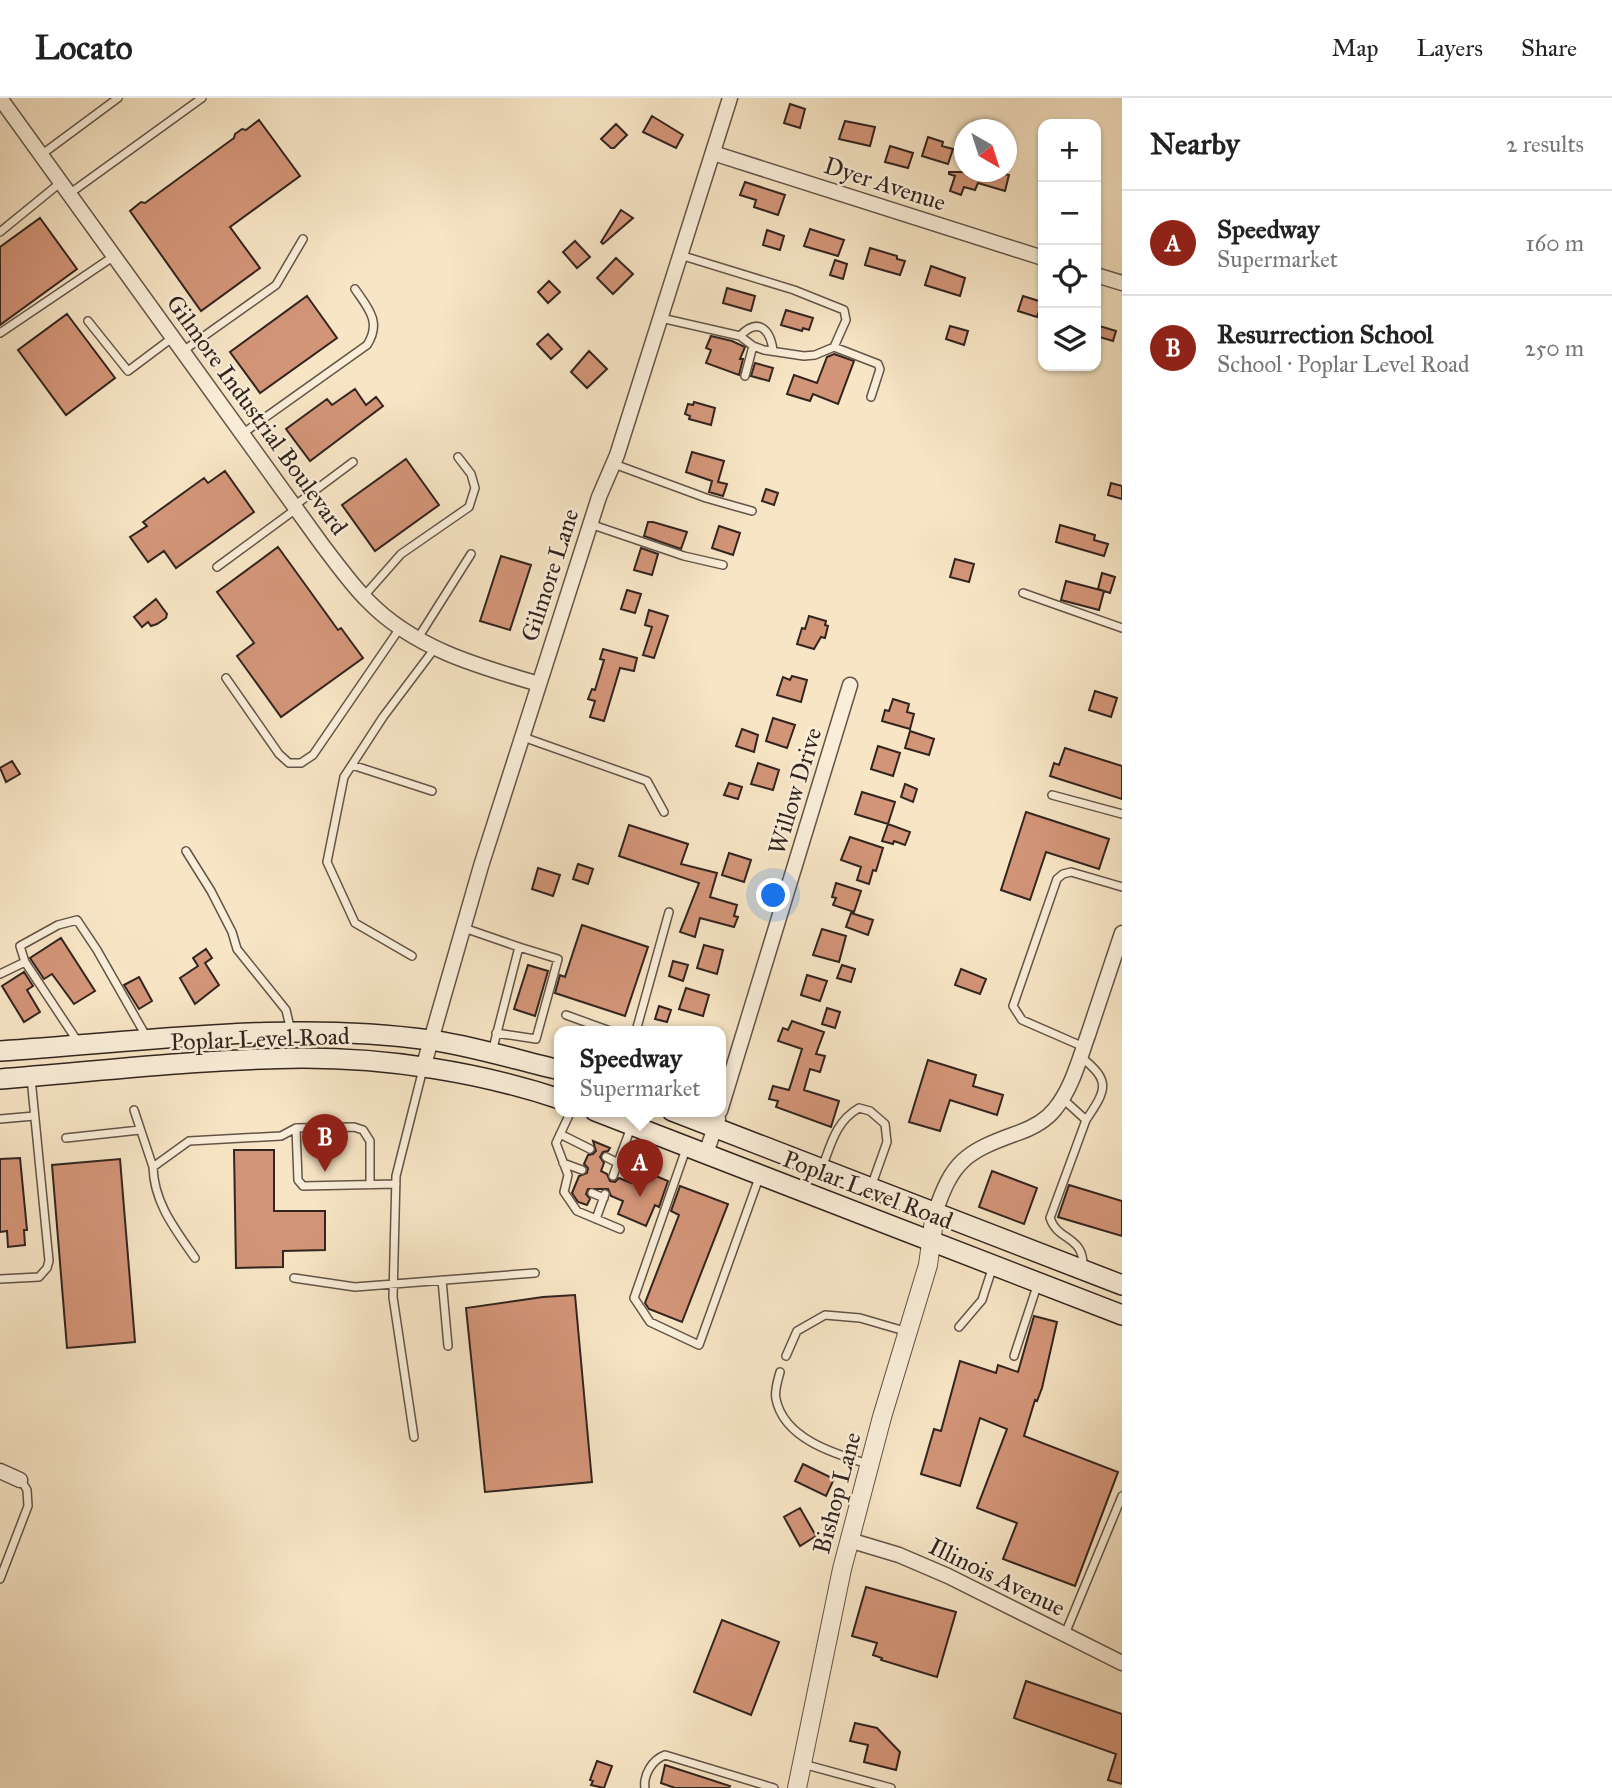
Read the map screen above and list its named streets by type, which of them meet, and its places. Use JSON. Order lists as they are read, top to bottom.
{
  "streets": {
    "main road": ["Poplar Level Road"],
    "street": [
      "Dyer Avenue",
      "Gilmore Industrial Boulevard",
      "Gilmore Lane",
      "Willow Drive",
      "Bishop Lane",
      "Illinois Avenue"
    ]
  },
  "crossings": [
    ["Dyer Avenue", "Gilmore Lane"],
    ["Gilmore Industrial Boulevard", "Gilmore Lane"],
    ["Gilmore Lane", "Poplar Level Road"],
    ["Willow Drive", "Poplar Level Road"],
    ["Poplar Level Road", "Bishop Lane"],
    ["Bishop Lane", "Illinois Avenue"]
  ],
  "north": "bottom right",
  "page": {
    "header": "Locato",
    "nav": ["Map", "Layers", "Share"],
    "heading": ["Nearby", "2 results"],
    "map_buttons": ["+", "−"],
    "list": [
      {
        "mark": "A",
        "name": "Speedway",
        "note": "Supermarket",
        "value": "160 m"
      },
      {
        "mark": "B",
        "name": "Resurrection School",
        "note": "School · Poplar Level Road",
        "value": "250 m"
      }
    ],
    "popup": ["Speedway", "Supermarket"],
    "pins": ["B", "A"]
  }
}
